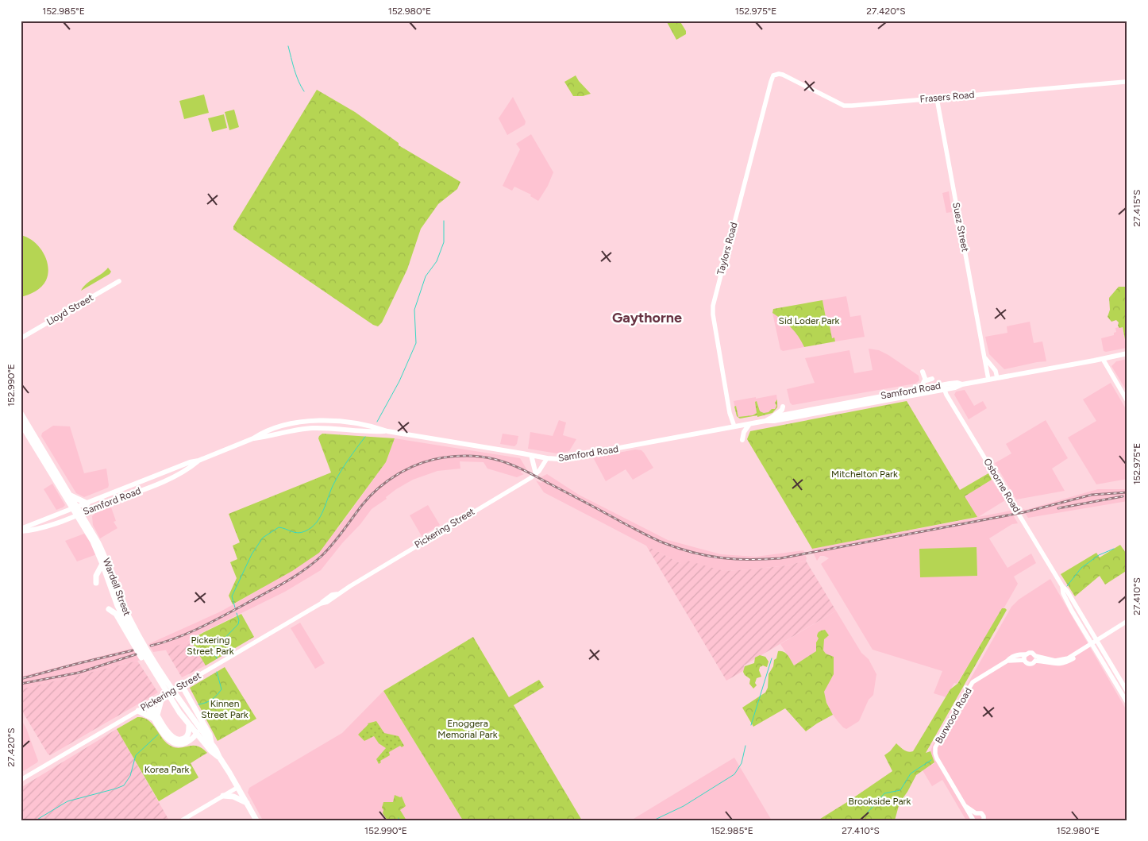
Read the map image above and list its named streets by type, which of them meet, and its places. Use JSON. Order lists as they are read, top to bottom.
{
  "streets": {
    "highway": ["Wardell Street"],
    "main road": ["Samford Road"],
    "street": [
      "Frasers Road",
      "Suez Street",
      "Taylors Road",
      "Lloyd Street",
      "Osborne Road",
      "Pickering Street",
      "Burwood Road"
    ]
  },
  "crossings": [
    ["Frasers Road", "Suez Street"],
    ["Frasers Road", "Taylors Road"],
    ["Suez Street", "Samford Road"],
    ["Taylors Road", "Samford Road"],
    ["Samford Road", "Osborne Road"],
    ["Samford Road", "Pickering Street"],
    ["Samford Road", "Wardell Street"]
  ],
  "districts": ["Gaythorne"],
  "parks": [
    "Sid Loder Park",
    "Mitchelton Park",
    "Pickering Street Park",
    "Kinnen Street Park",
    "Enoggera Memorial Park",
    "Korea Park",
    "Brookside Park"
  ],
  "coordinates": [
    "152.985°E",
    "152.980°E",
    "152.975°E",
    "27.420°S",
    "27.415°S",
    "152.990°E",
    "27.410°S"
  ]
}
